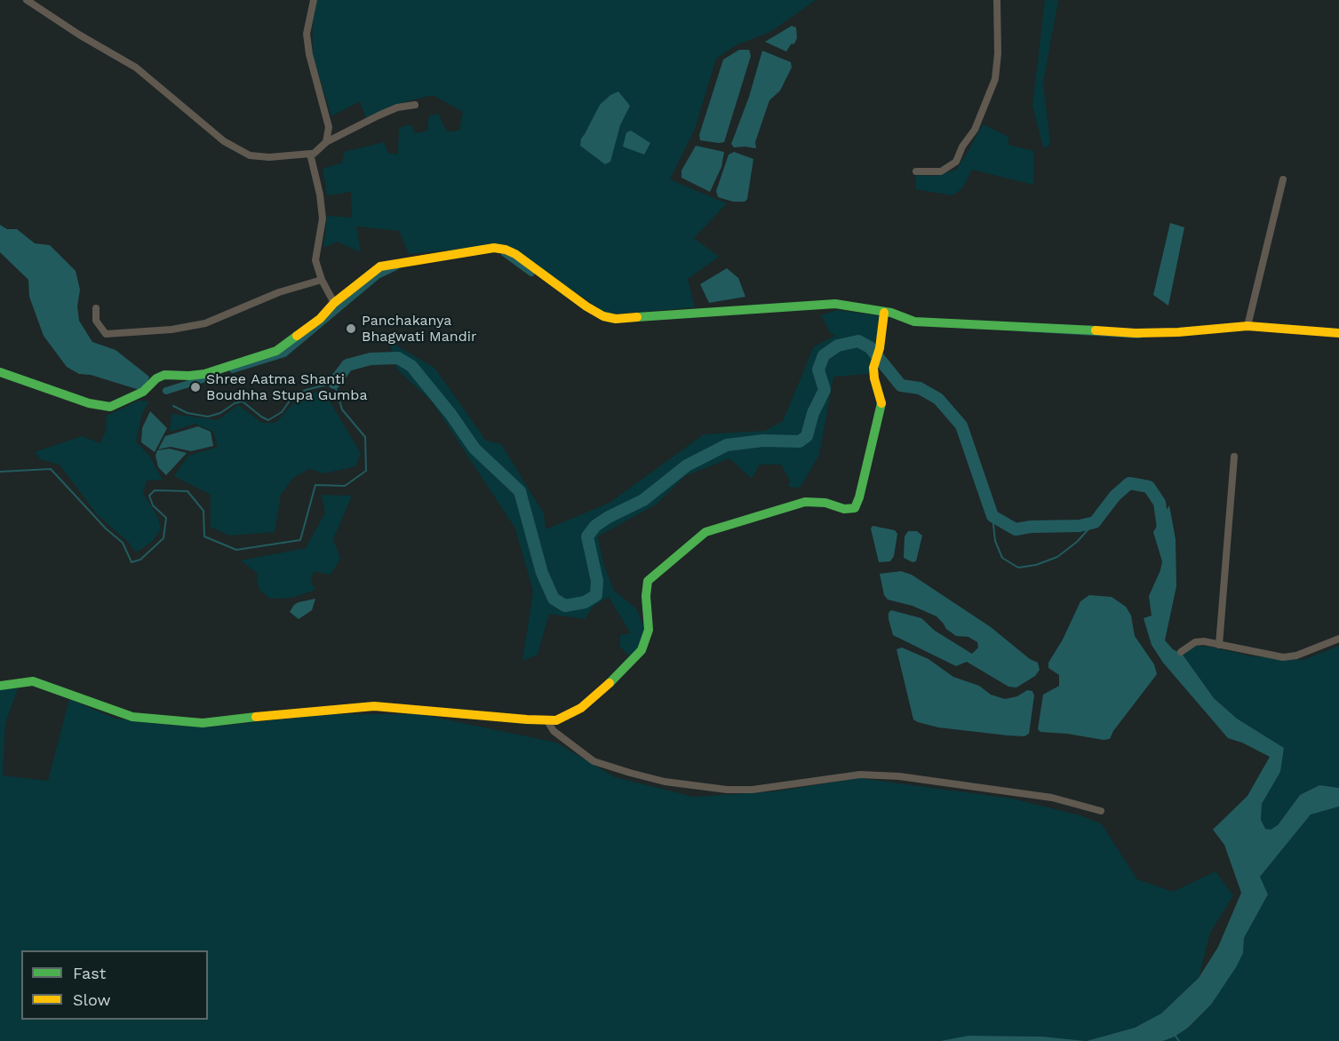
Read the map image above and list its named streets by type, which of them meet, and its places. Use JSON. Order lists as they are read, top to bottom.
{
  "places": ["Panchakanya Bhagwati Mandir", "Shree Aatma Shanti Boudhha Stupa Gumba"],
  "legend": ["Fast", "Slow"]
}
